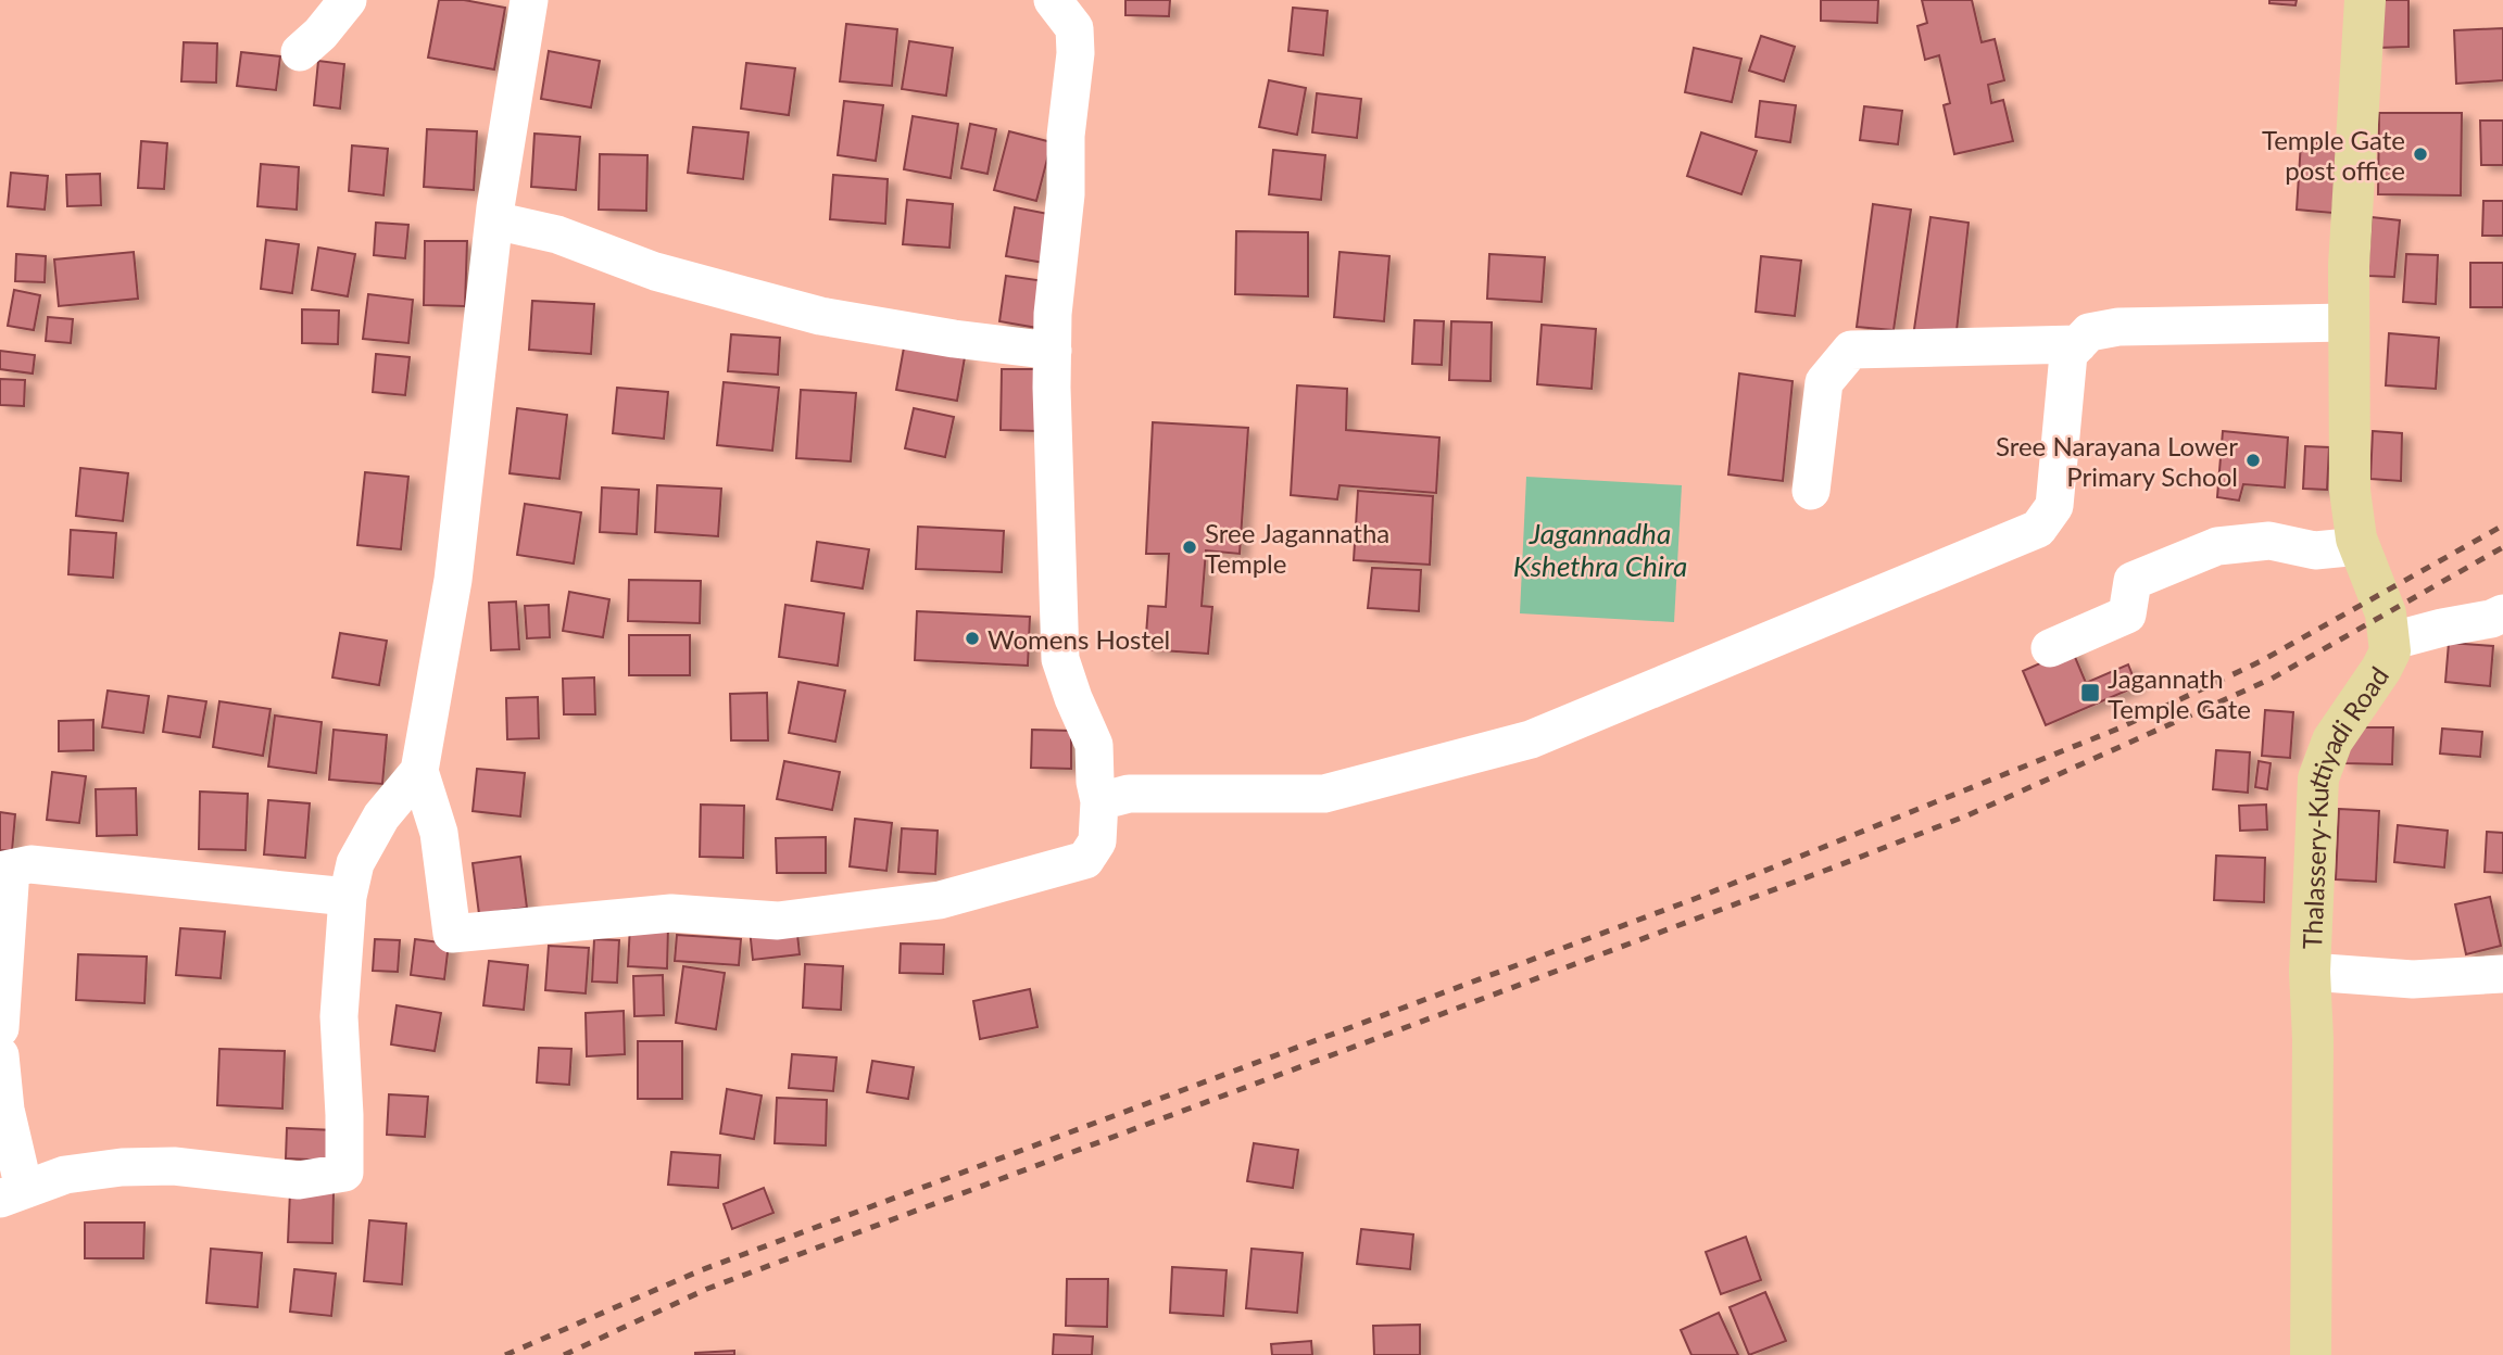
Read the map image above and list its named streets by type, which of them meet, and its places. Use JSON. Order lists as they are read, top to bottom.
{
  "streets": {
    "main road": ["Thalassery-Kuttiyadi Road"]
  },
  "water": ["Jagannadha Kshethra Chira"],
  "places": {
    "other": [
      "Temple Gate post office",
      "Sree Narayana Lower Primary School",
      "Sree Jagannatha Temple",
      "Womens Hostel"
    ],
    "transit": ["Jagannath Temple Gate"]
  }
}
